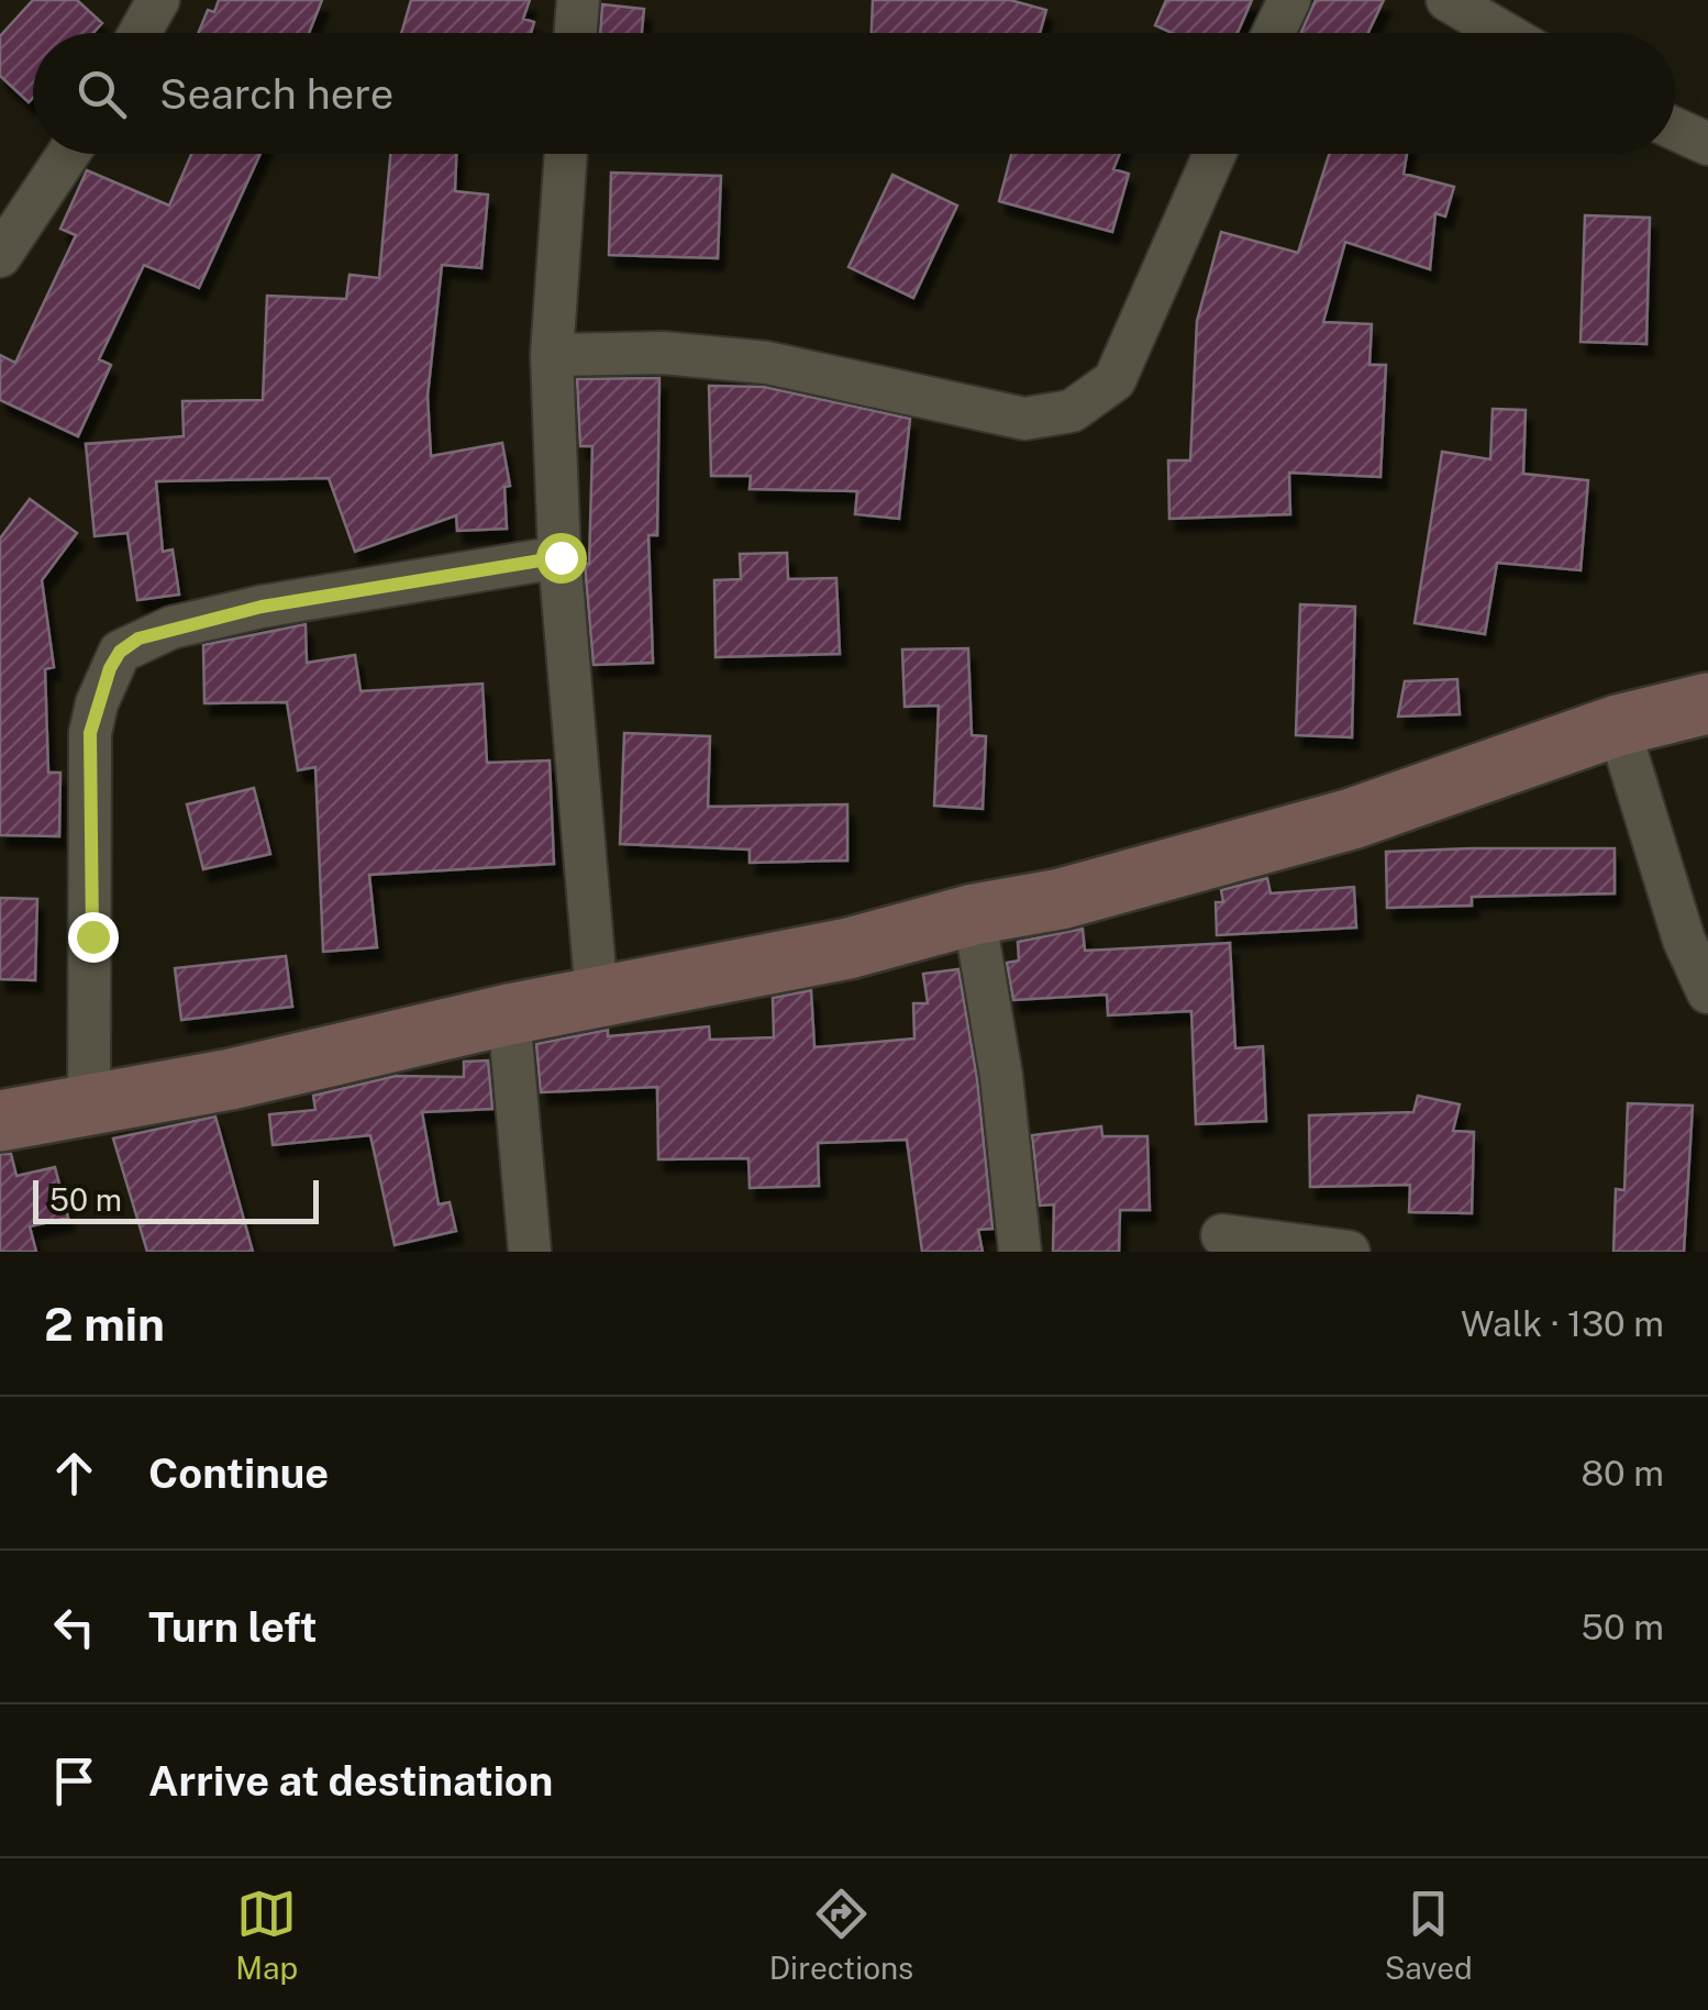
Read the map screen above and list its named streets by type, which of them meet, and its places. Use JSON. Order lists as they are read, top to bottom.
{
  "scale_bar": "50 m",
  "page": {
    "search": "Search here",
    "scale": "50 m",
    "heading": ["2 min", "Walk · 130 m"],
    "list": [
      ["Continue", "80 m"],
      ["Turn left", "50 m"],
      "Arrive at destination"
    ],
    "nav": ["Map", "Directions", "Saved"]
  }
}
